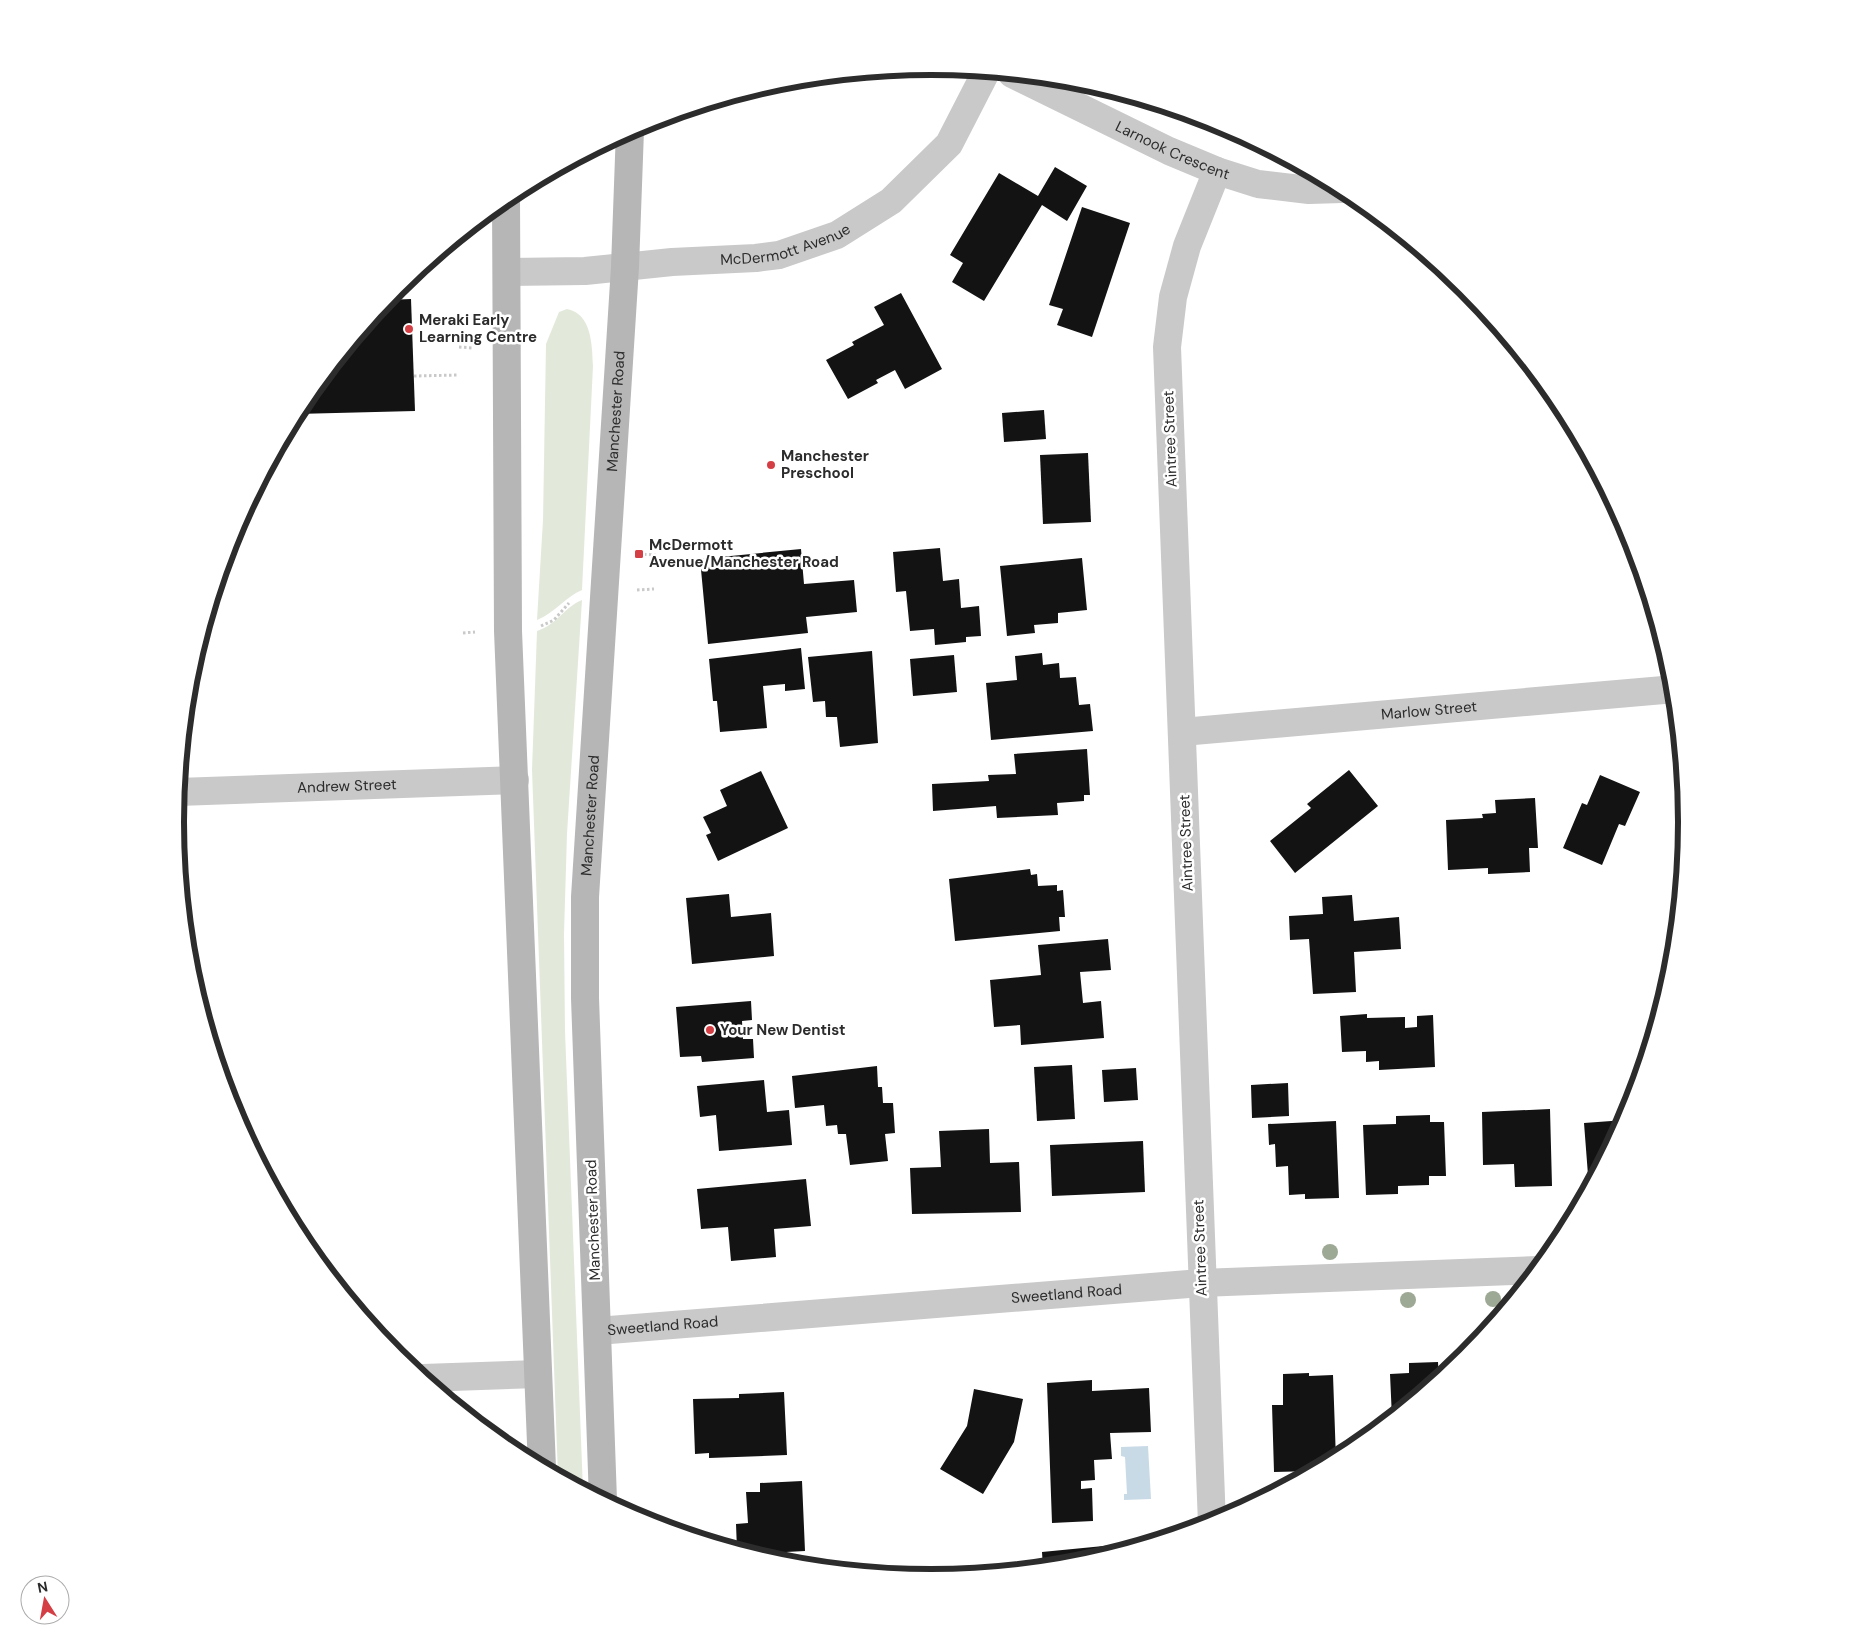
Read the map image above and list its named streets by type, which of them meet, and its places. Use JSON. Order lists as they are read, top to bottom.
{
  "streets": {
    "main road": ["Manchester Road"],
    "street": [
      "Larnook Crescent",
      "McDermott Avenue",
      "Aintree Street",
      "Marlow Street",
      "Andrew Street",
      "Sweetland Road"
    ]
  },
  "crossings": [
    ["Larnook Crescent", "Aintree Street"],
    ["McDermott Avenue", "Manchester Road"],
    ["Manchester Road", "Sweetland Road"],
    ["Aintree Street", "Marlow Street"],
    ["Aintree Street", "Sweetland Road"]
  ],
  "places": {
    "other": ["Meraki Early Learning Centre", "Manchester Preschool", "Your New Dentist"],
    "transit": ["McDermott Avenue/Manchester Road"]
  },
  "north": "top"
}
